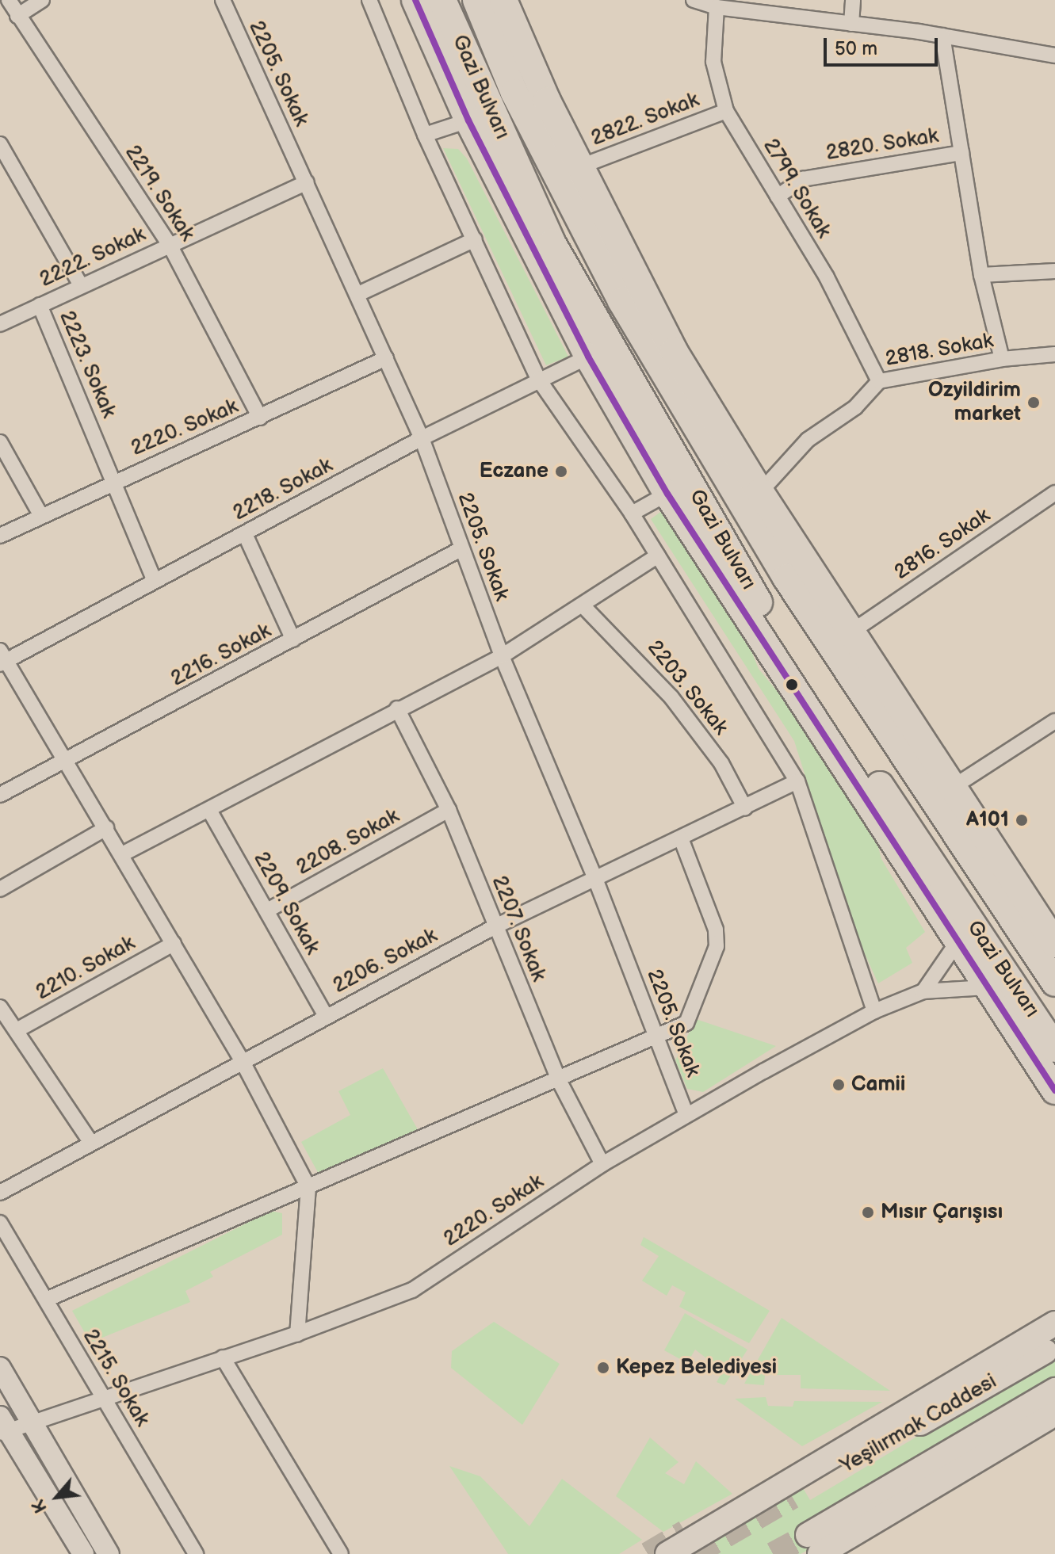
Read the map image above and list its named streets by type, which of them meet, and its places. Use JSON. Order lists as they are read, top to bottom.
{
  "streets": {
    "highway": ["Gazi Bulvarı"],
    "main road": ["Yeşilırmak Caddesi"],
    "street": [
      "2205. Sokak",
      "2822. Sokak",
      "2820. Sokak",
      "2799. Sokak",
      "2219. Sokak",
      "2222. Sokak",
      "2818. Sokak",
      "2223. Sokak",
      "2220. Sokak",
      "2218. Sokak",
      "2816. Sokak",
      "2216. Sokak",
      "2203. Sokak",
      "2208. Sokak",
      "2209. Sokak",
      "2207. Sokak",
      "2206. Sokak",
      "2210. Sokak",
      "2215. Sokak"
    ]
  },
  "crossings": [
    ["2205. Sokak", "2222. Sokak"],
    ["2205. Sokak", "2220. Sokak"],
    ["2205. Sokak", "2218. Sokak"],
    ["2205. Sokak", "2216. Sokak"],
    ["2205. Sokak", "2206. Sokak"],
    ["2822. Sokak", "2799. Sokak"],
    ["2820. Sokak", "2799. Sokak"],
    ["2799. Sokak", "2818. Sokak"],
    ["2219. Sokak", "2222. Sokak"],
    ["2219. Sokak", "2220. Sokak"],
    ["2222. Sokak", "2223. Sokak"],
    ["2223. Sokak", "2220. Sokak"],
    ["2223. Sokak", "2218. Sokak"],
    ["2220. Sokak", "2207. Sokak"],
    ["2220. Sokak", "2215. Sokak"],
    ["2203. Sokak", "2206. Sokak"],
    ["2208. Sokak", "2209. Sokak"],
    ["2208. Sokak", "2207. Sokak"],
    ["2209. Sokak", "2206. Sokak"],
    ["2207. Sokak", "2206. Sokak"]
  ],
  "places": [
    "Ozyildirim market",
    "Eczane",
    "A101",
    "Camii",
    "Mısır Çarışısı",
    "Kepez Belediyesi"
  ],
  "scale_bar": "50 m",
  "north": "bottom left"
}
